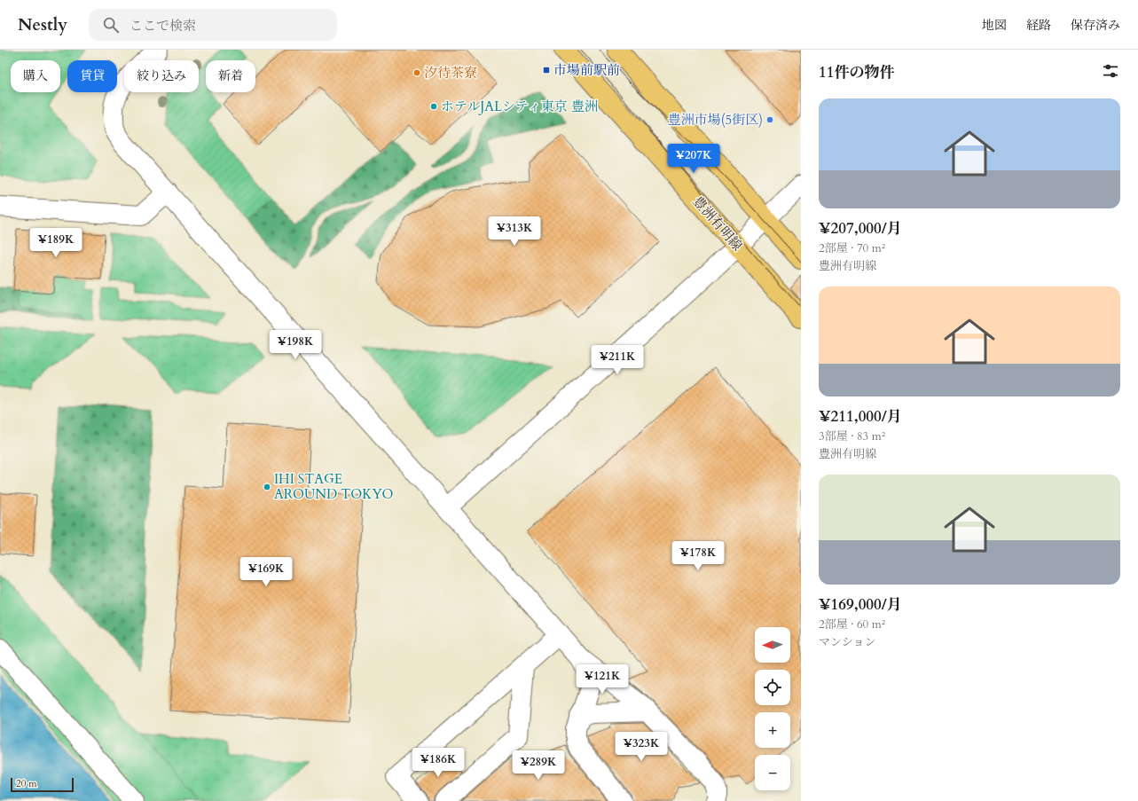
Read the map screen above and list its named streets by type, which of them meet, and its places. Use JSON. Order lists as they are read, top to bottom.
{
  "streets": {
    "main road": ["豊洲有明線"]
  },
  "places": {
    "transit": ["市場前駅前"],
    "other": [
      "汐待茶寮",
      "ホテルJALシティ東京 豊洲",
      "豊洲市場(5街区)",
      "IHI STAGE AROUND TOKYO"
    ]
  },
  "scale_bar": "20 m",
  "north": "left",
  "page": {
    "header": "Nestly",
    "search": "ここで検索",
    "nav": ["地図", "経路", "保存済み"],
    "heading": "11件の物件",
    "chip": [
      "購入",
      "賃貸",
      "絞り込み",
      "新着"
    ],
    "list": [
      {
        "name": "¥207,000/月",
        "note": "2部屋 · 70 m² · 豊洲有明線"
      },
      {
        "name": "¥211,000/月",
        "note": "3部屋 · 83 m² · 豊洲有明線"
      },
      {
        "name": "¥169,000/月",
        "note": "2部屋 · 60 m² · マンション"
      }
    ],
    "price": [
      "¥207K",
      "¥313K",
      "¥189K",
      "¥198K",
      "¥211K",
      "¥178K",
      "¥169K",
      "¥121K",
      "¥323K",
      "¥186K",
      "¥289K"
    ],
    "map_buttons": ["+", "−"],
    "scale": "20 m"
  }
}
